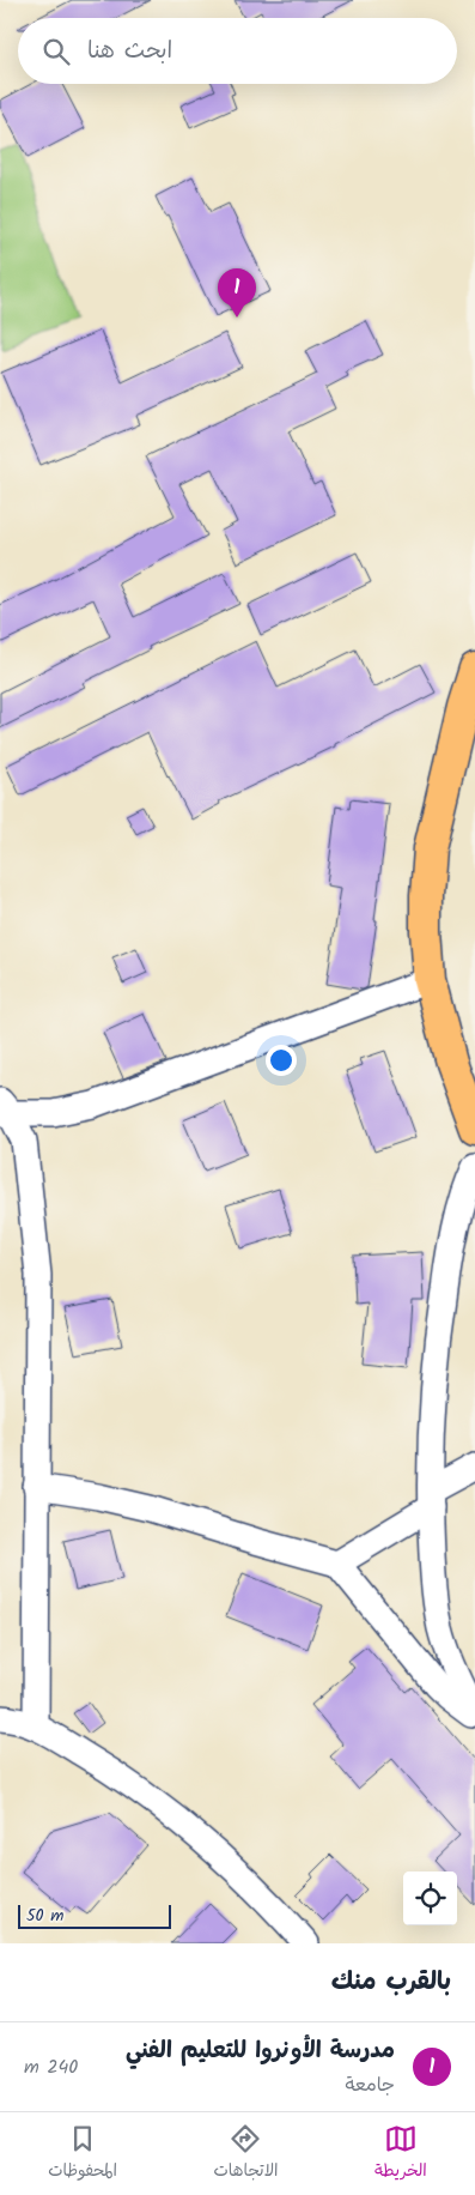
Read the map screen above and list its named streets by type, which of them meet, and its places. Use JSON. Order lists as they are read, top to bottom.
{
  "scale_bar": "50 m",
  "page": {
    "search": "ابحث هنا",
    "pins": "1",
    "scale": "50 m",
    "heading": "بالقرب منك",
    "list": [
      {
        "mark": "1",
        "name": "مدرسة الأونروا للتعليم الفني",
        "note": "جامعة",
        "value": "240 m"
      }
    ],
    "nav": ["الخريطة", "الاتجاهات", "المحفوظات"]
  }
}
